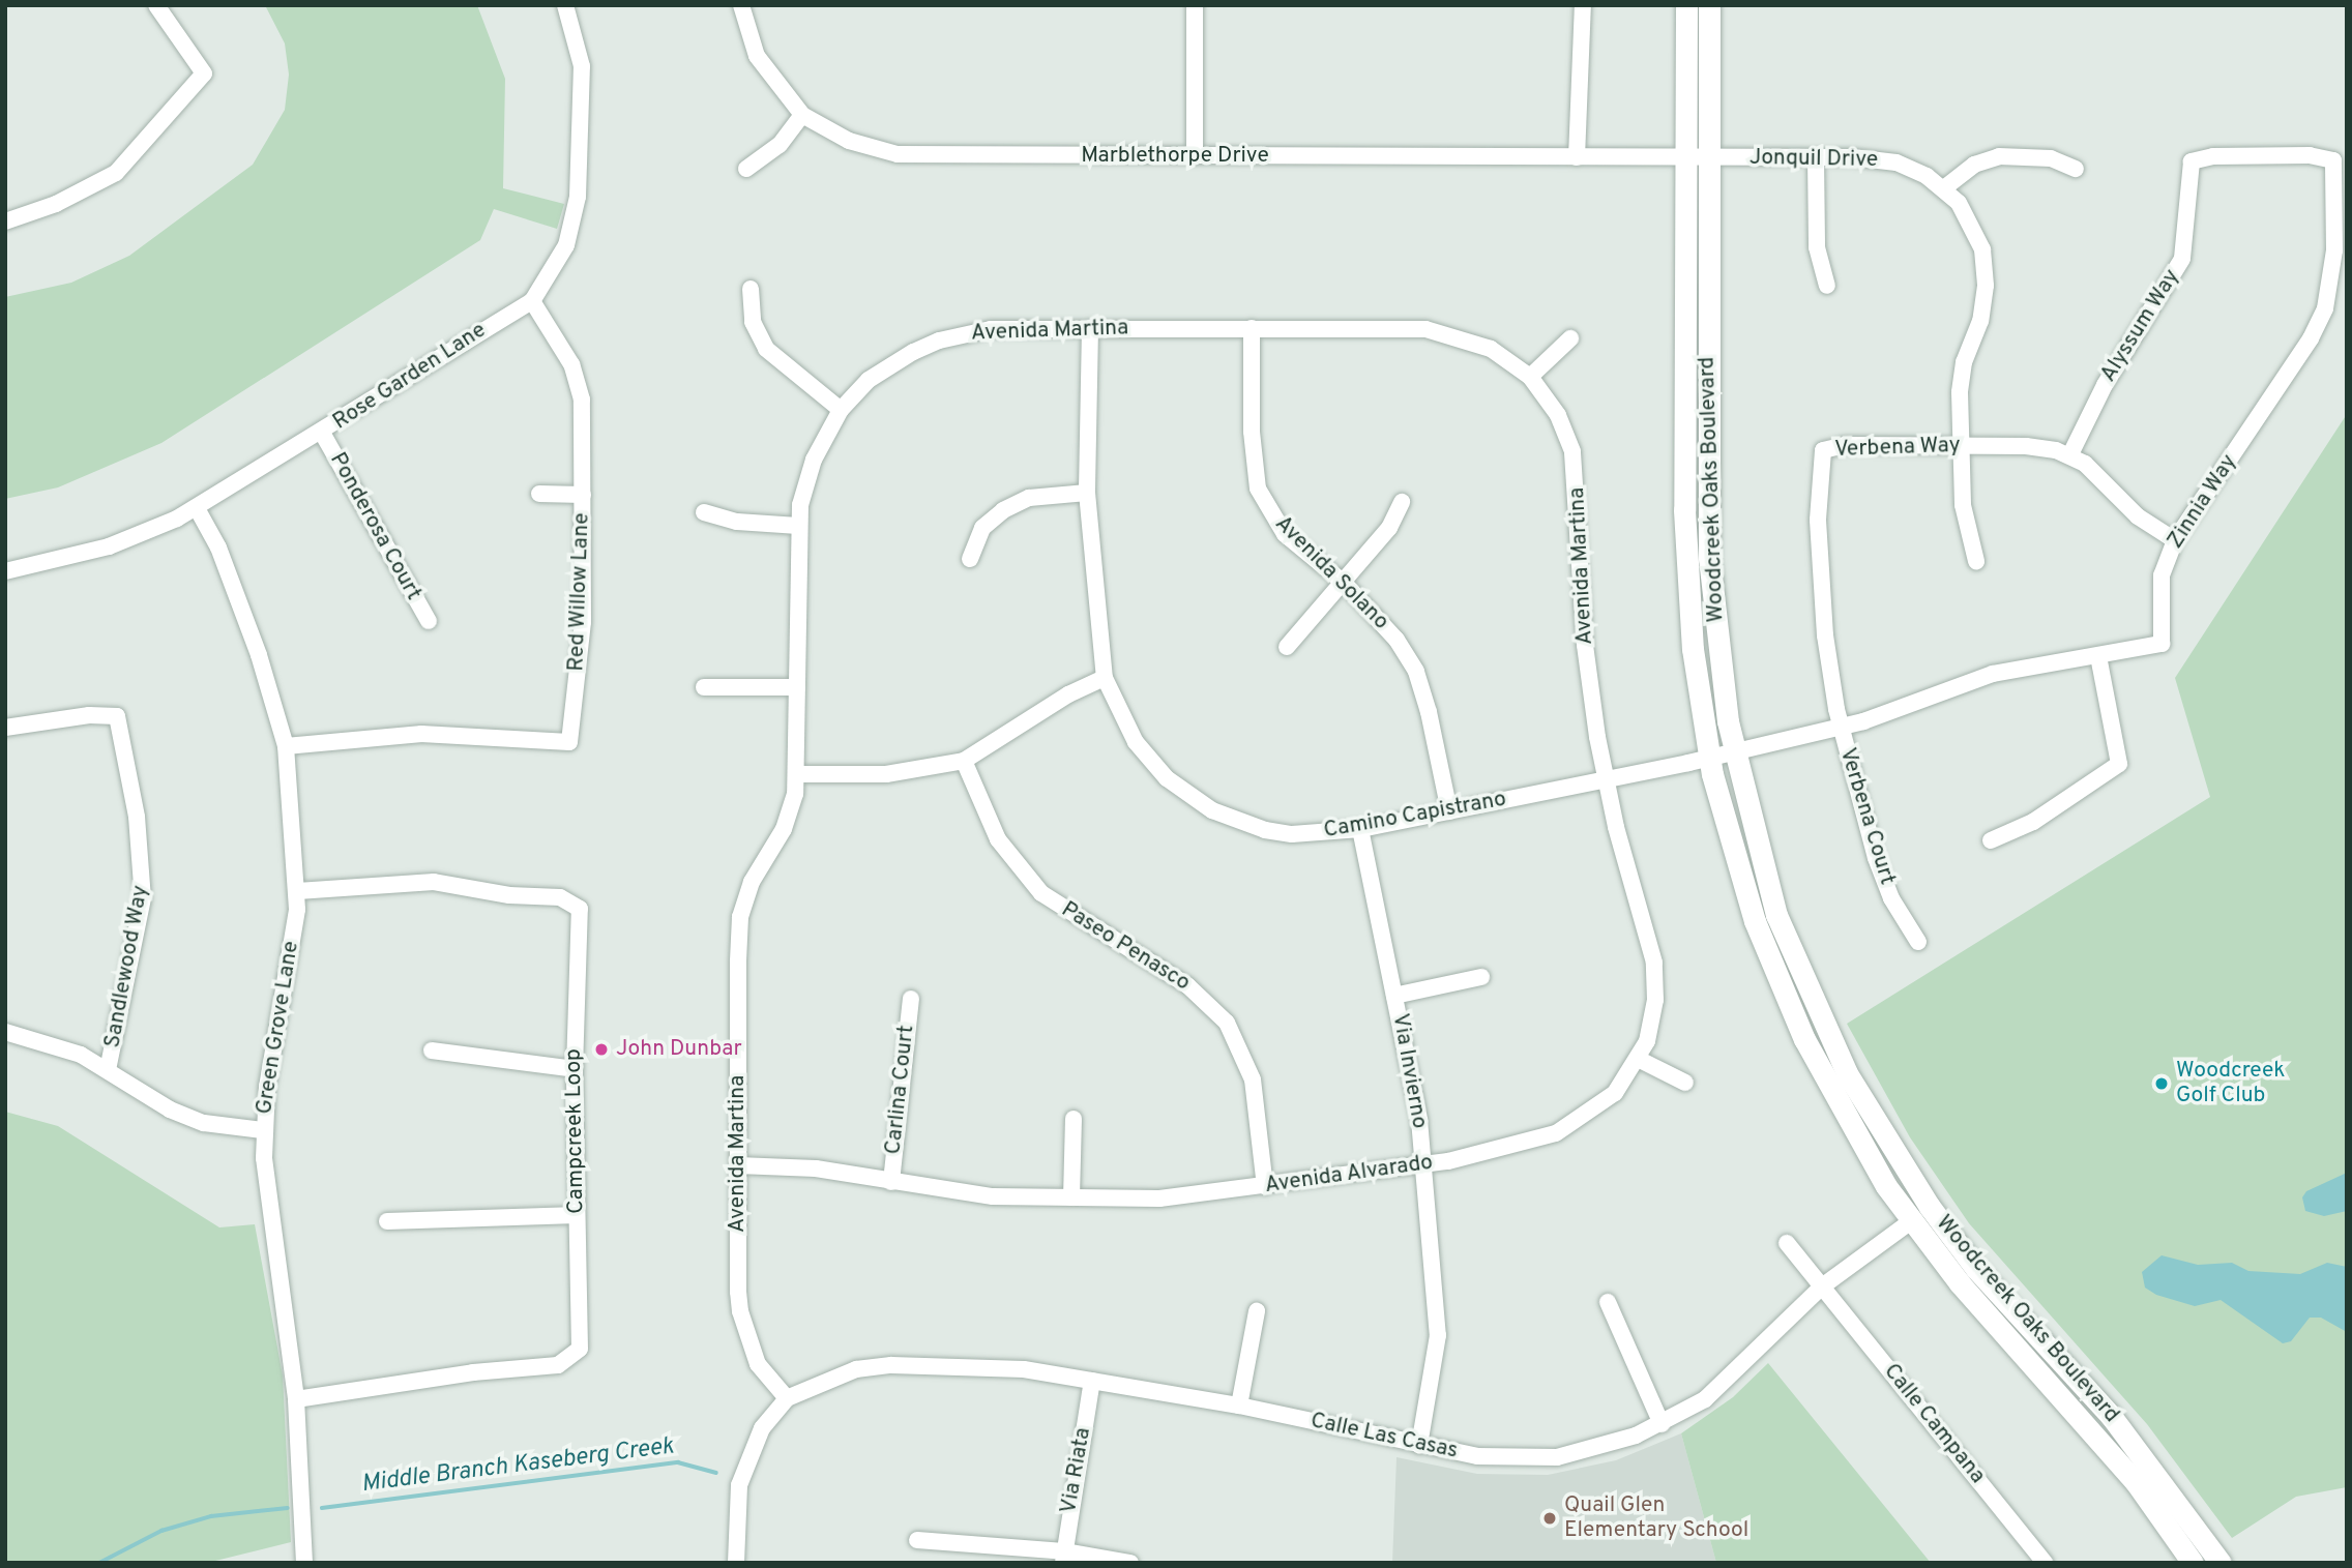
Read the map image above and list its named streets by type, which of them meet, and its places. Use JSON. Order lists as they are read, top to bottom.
{
  "streets": {
    "main road": ["Woodcreek Oaks Boulevard"],
    "street": [
      "Marblethorpe Drive",
      "Jonquil Drive",
      "Alyssum Way",
      "Avenida Martina",
      "Rose Garden Lane",
      "Verbena Way",
      "Zinnia Way",
      "Ponderosa Court",
      "Avenida Solano",
      "Red Willow Lane",
      "Camino Capistrano",
      "Verbena Court",
      "Paseo Penasco",
      "Sandlewood Way",
      "Green Grove Lane",
      "Via Invierno",
      "Carlina Court",
      "Campcreek Loop",
      "Avenida Alvarado",
      "Calle Campana",
      "Calle Las Casas",
      "Via Riata"
    ]
  },
  "crossings": [
    ["Marblethorpe Drive", "Jonquil Drive"],
    ["Marblethorpe Drive", "Woodcreek Oaks Boulevard"],
    ["Jonquil Drive", "Verbena Way"],
    ["Jonquil Drive", "Woodcreek Oaks Boulevard"],
    ["Alyssum Way", "Verbena Way"],
    ["Alyssum Way", "Zinnia Way"],
    ["Avenida Martina", "Avenida Solano"],
    ["Avenida Martina", "Camino Capistrano"],
    ["Avenida Martina", "Avenida Alvarado"],
    ["Avenida Martina", "Calle Las Casas"],
    ["Rose Garden Lane", "Ponderosa Court"],
    ["Rose Garden Lane", "Red Willow Lane"],
    ["Rose Garden Lane", "Green Grove Lane"],
    ["Verbena Way", "Zinnia Way"],
    ["Verbena Way", "Verbena Court"],
    ["Woodcreek Oaks Boulevard", "Zinnia Way"],
    ["Woodcreek Oaks Boulevard", "Camino Capistrano"],
    ["Woodcreek Oaks Boulevard", "Calle Las Casas"],
    ["Zinnia Way", "Camino Capistrano"],
    ["Zinnia Way", "Verbena Court"],
    ["Avenida Solano", "Camino Capistrano"],
    ["Red Willow Lane", "Green Grove Lane"],
    ["Camino Capistrano", "Via Invierno"],
    ["Camino Capistrano", "Avenida Alvarado"],
    ["Paseo Penasco", "Avenida Alvarado"],
    ["Green Grove Lane", "Campcreek Loop"],
    ["Via Invierno", "Avenida Alvarado"],
    ["Via Invierno", "Calle Las Casas"],
    ["Carlina Court", "Avenida Alvarado"],
    ["Calle Campana", "Calle Las Casas"],
    ["Calle Las Casas", "Via Riata"]
  ],
  "water": ["Middle Branch Kaseberg Creek"],
  "places": ["John Dunbar", "Woodcreek Golf Club", "Quail Glen Elementary School"]
}
